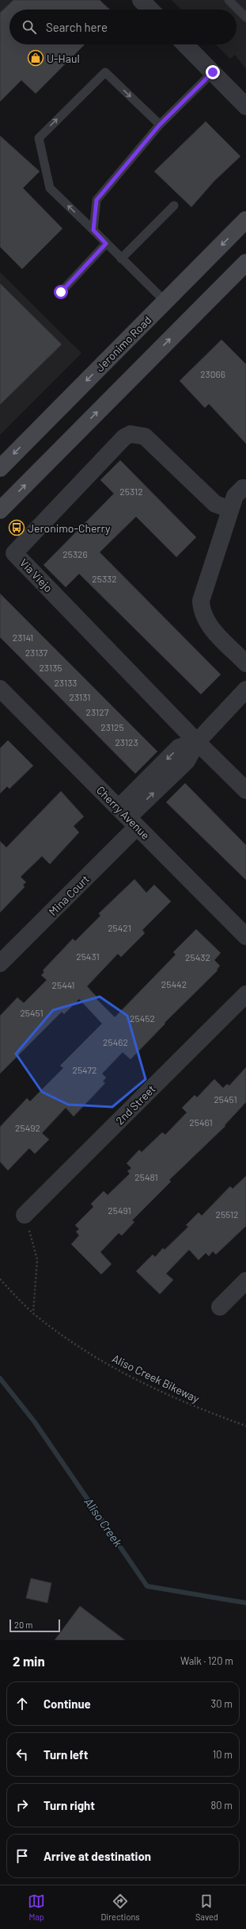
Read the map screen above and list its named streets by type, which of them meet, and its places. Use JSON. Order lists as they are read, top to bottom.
{
  "streets": {
    "main road": ["Jeronimo Road"],
    "street": [
      "Via Viejo",
      "Cherry Avenue",
      "Mina Court",
      "2nd Street"
    ],
    "path": ["Aliso Creek Bikeway"]
  },
  "crossings": [
    ["Cherry Avenue", "Mina Court"]
  ],
  "water": ["Aliso Creek"],
  "places": {
    "shop": ["U-Haul"],
    "bus stop": ["Jeronimo-Cherry"]
  },
  "house_numbers": [
    "23066",
    "25312",
    "25326",
    "25332",
    "23141",
    "23137",
    "23135",
    "23133",
    "23131",
    "23127",
    "23125",
    "23123",
    "25421",
    "25431",
    "25432",
    "25442",
    "25441",
    "25451",
    "25452",
    "25462",
    "25472",
    "25451",
    "25461",
    "25492",
    "25481",
    "25491",
    "25512"
  ],
  "scale_bar": "20 m",
  "page": {
    "search": "Search here",
    "scale": "20 m",
    "heading": ["2 min", "Walk · 120 m"],
    "list": [
      ["Continue", "30 m"],
      ["Turn left", "10 m"],
      ["Turn right", "80 m"],
      "Arrive at destination"
    ],
    "nav": ["Map", "Directions", "Saved"]
  }
}
